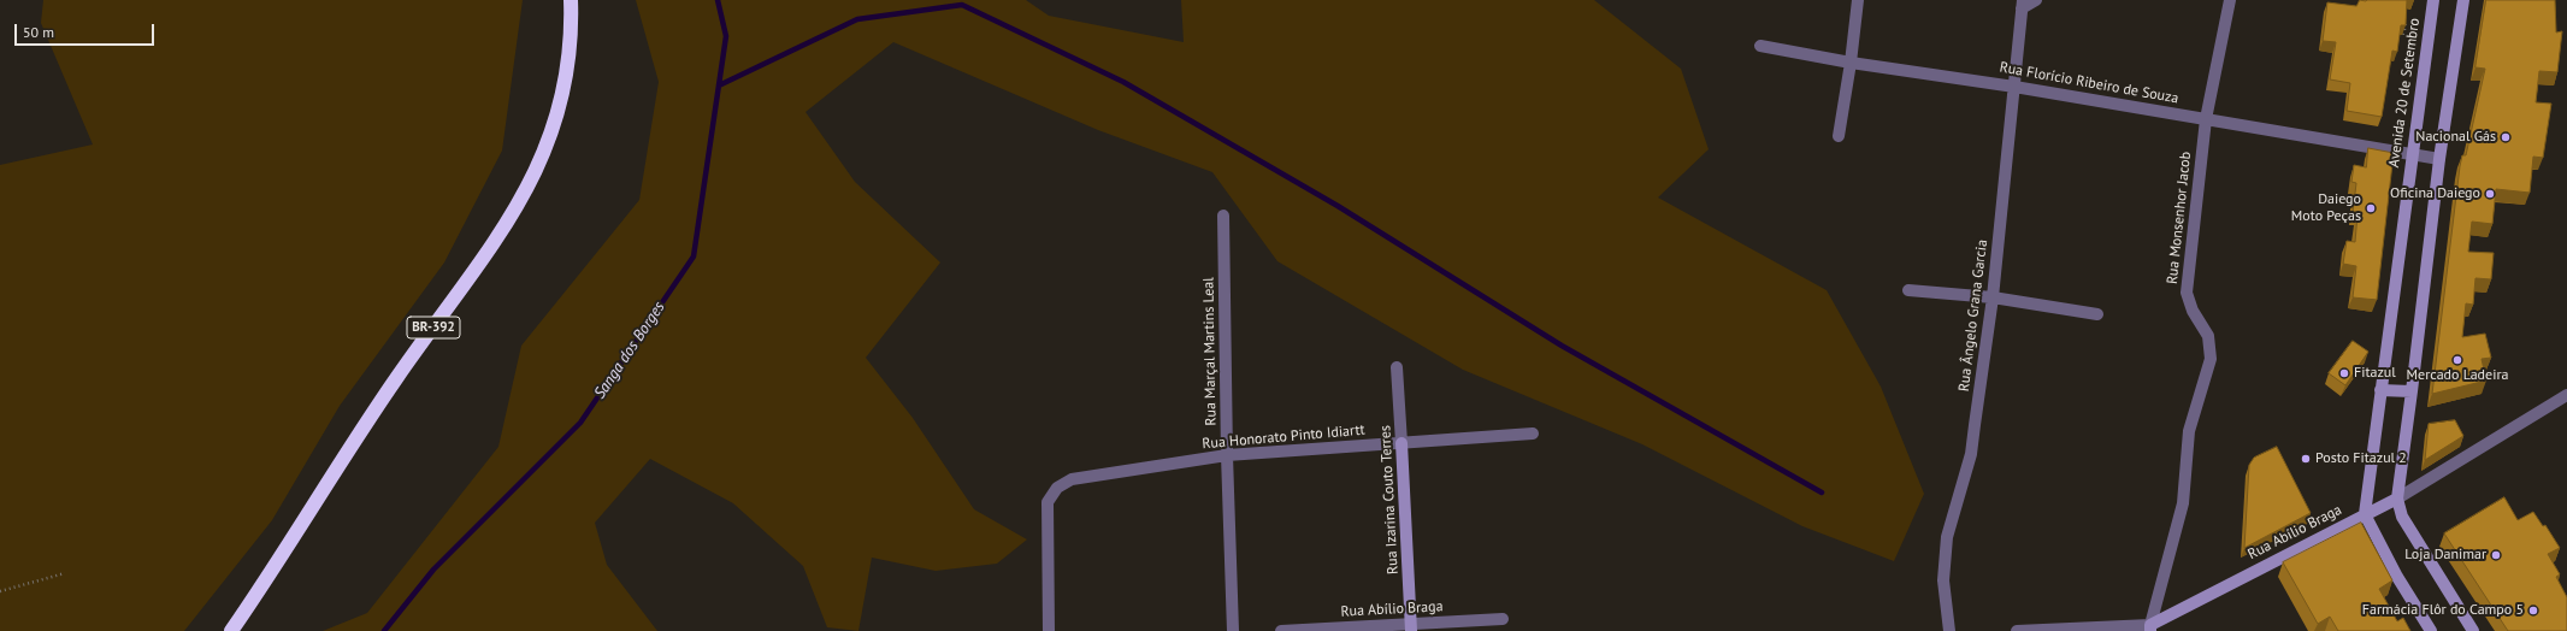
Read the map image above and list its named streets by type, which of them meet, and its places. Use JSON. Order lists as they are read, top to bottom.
{
  "streets": {
    "highway": ["BR-392"],
    "main road": ["Avenida 20 de Setembro", "Rua Izarina Couto Terres", "Rua Abílio Braga"],
    "street": [
      "Rua Florício Ribeiro de Souza",
      "Rua Monsenhor Jacob",
      "Rua Ângelo Grana Garcia",
      "Rua Marçal Martins Leal",
      "Rua Honorato Pinto Idiartt"
    ]
  },
  "crossings": [
    ["Rua Florício Ribeiro de Souza", "Avenida 20 de Setembro"],
    ["Rua Florício Ribeiro de Souza", "Rua Monsenhor Jacob"],
    ["Rua Florício Ribeiro de Souza", "Rua Ângelo Grana Garcia"],
    ["Avenida 20 de Setembro", "Rua Abílio Braga"],
    ["Rua Monsenhor Jacob", "Rua Abílio Braga"],
    ["Rua Marçal Martins Leal", "Rua Honorato Pinto Idiartt"],
    ["Rua Honorato Pinto Idiartt", "Rua Izarina Couto Terres"],
    ["Rua Izarina Couto Terres", "Rua Abílio Braga"]
  ],
  "water": ["Sanga dos Borges"],
  "places": [
    "Nacional Gás",
    "Oficina Daiego",
    "Daiego Moto Peças",
    "Mercado Ladeira",
    "Fitazul",
    "Posto Fitazul 2",
    "Loja Danimar",
    "Farmácia Flôr do Campo 5"
  ],
  "scale_bar": "50 m"
}
